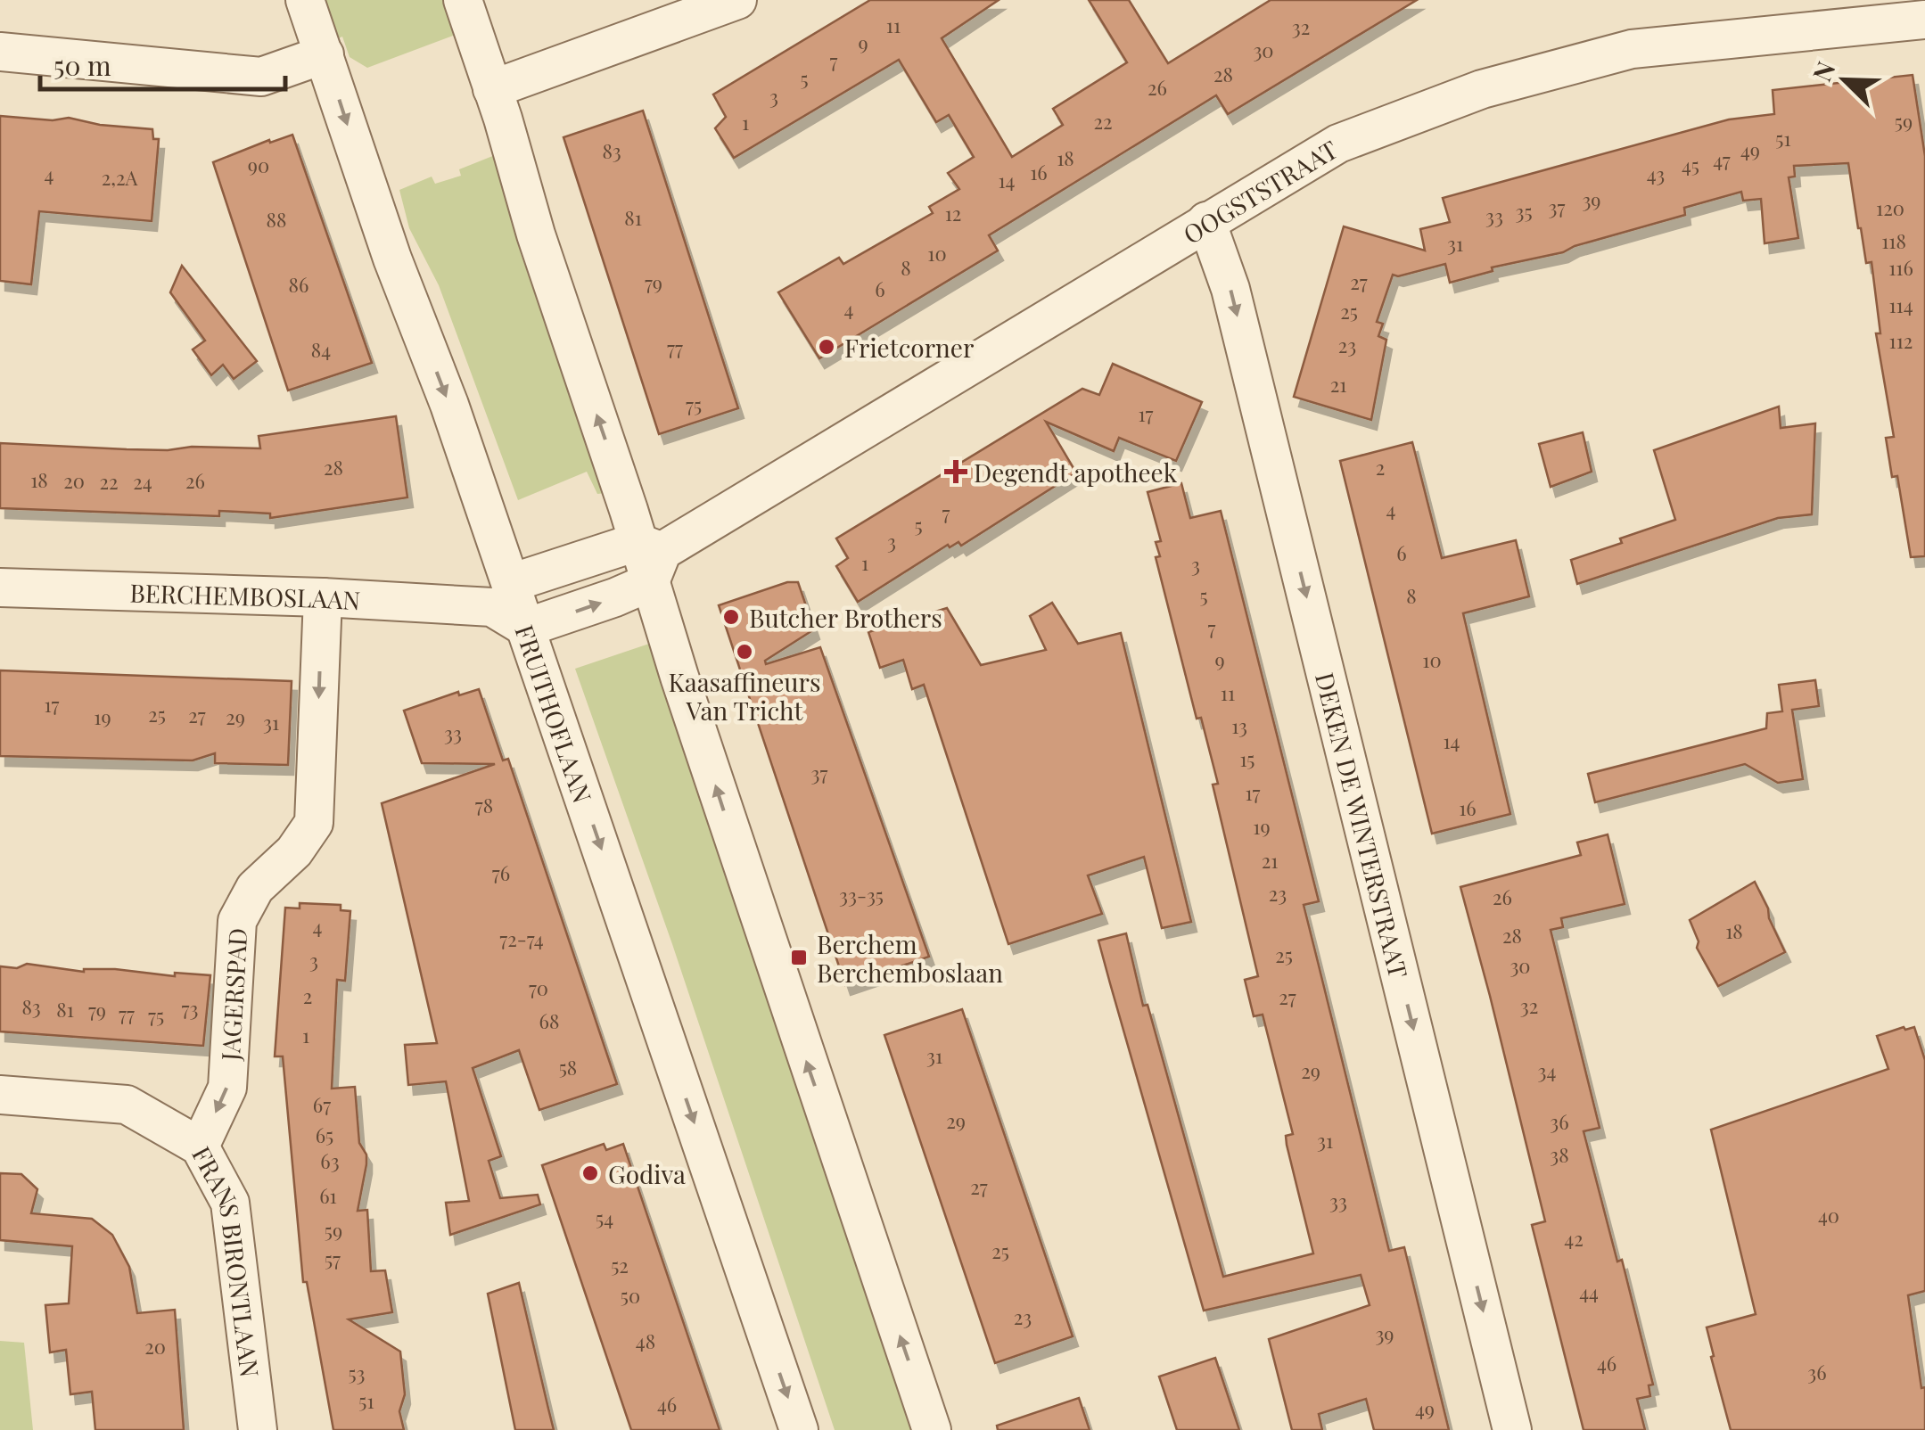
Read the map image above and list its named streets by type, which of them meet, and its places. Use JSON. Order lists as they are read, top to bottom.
{
  "streets": {
    "street": [
      "OOGSTSTRAAT",
      "BERCHEMBOSLAAN",
      "FRUITHOFLAAN",
      "DEKEN DE WINTERSTRAAT",
      "JAGERSPAD",
      "FRANS BIRONTLAAN"
    ]
  },
  "crossings": [
    ["OOGSTSTRAAT", "BERCHEMBOSLAAN"],
    ["OOGSTSTRAAT", "FRUITHOFLAAN"],
    ["OOGSTSTRAAT", "DEKEN DE WINTERSTRAAT"],
    ["BERCHEMBOSLAAN", "FRUITHOFLAAN"],
    ["BERCHEMBOSLAAN", "JAGERSPAD"],
    ["JAGERSPAD", "FRANS BIRONTLAAN"]
  ],
  "one_way": ["DEKEN DE WINTERSTRAAT", "JAGERSPAD"],
  "places": {
    "other": [
      "Frietcorner",
      "Butcher Brothers",
      "Kaasaffineurs Van Tricht",
      "Godiva"
    ],
    "health": ["Degendt apotheek"],
    "transit": ["Berchem Berchemboslaan"]
  },
  "house_numbers": [
    "11",
    "32",
    "9",
    "30",
    "7",
    "28",
    "5",
    "26",
    "3",
    "22",
    "59",
    "1",
    "51",
    "49",
    "83",
    "18",
    "47",
    "90",
    "45",
    "16",
    "4",
    "43",
    "2,2A",
    "14",
    "39",
    "37",
    "120",
    "35",
    "12",
    "33",
    "81",
    "88",
    "118",
    "31",
    "10",
    "8",
    "116",
    "27",
    "79",
    "86",
    "6",
    "114",
    "4",
    "25",
    "112",
    "23",
    "77",
    "84",
    "21",
    "75",
    "17",
    "28",
    "2",
    "18",
    "20",
    "26",
    "22",
    "24",
    "4",
    "7",
    "5",
    "3",
    "6",
    "1",
    "3",
    "5",
    "8",
    "7",
    "9",
    "10",
    "11",
    "17",
    "25",
    "27",
    "19",
    "29",
    "31",
    "13",
    "33",
    "14",
    "15",
    "37",
    "17",
    "78",
    "16",
    "19",
    "21",
    "76",
    "23",
    "33-35",
    "26",
    "4",
    "18",
    "28",
    "72-74",
    "25",
    "3",
    "30",
    "70",
    "2",
    "27",
    "32",
    "83",
    "73",
    "81",
    "79",
    "77",
    "75",
    "68",
    "1",
    "31",
    "58",
    "29",
    "34",
    "67",
    "29",
    "36",
    "65",
    "31",
    "38",
    "63",
    "27",
    "61",
    "33",
    "40",
    "54",
    "59",
    "42",
    "25",
    "57",
    "52",
    "44",
    "50",
    "23",
    "39",
    "48",
    "20",
    "46",
    "36",
    "53",
    "51",
    "46",
    "49"
  ],
  "scale_bar": "50 m",
  "north": "top left"
}
